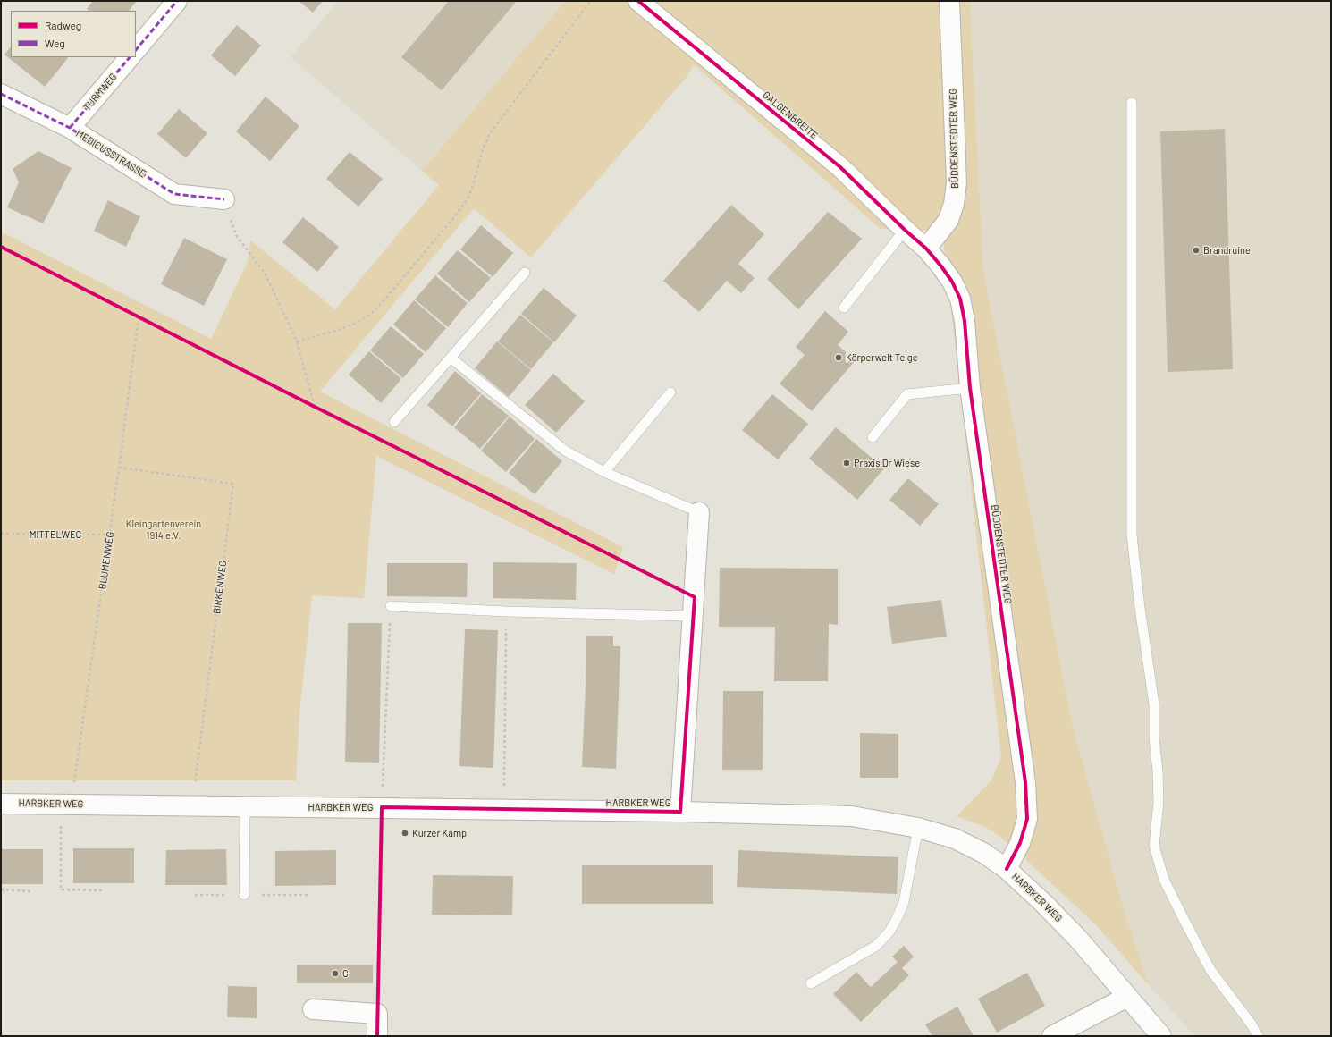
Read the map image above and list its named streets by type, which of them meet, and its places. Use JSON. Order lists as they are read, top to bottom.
{
  "streets": {
    "street": [
      "TURMWEG",
      "GALGENBREITE",
      "BÜDDENSTEDTER WEG",
      "MEDICUSSTRASSE",
      "HARBKER WEG"
    ],
    "path": ["MITTELWEG", "BLUMENWEG", "BIRKENWEG"]
  },
  "crossings": [
    ["TURMWEG", "MEDICUSSTRASSE"],
    ["GALGENBREITE", "BÜDDENSTEDTER WEG"],
    ["BÜDDENSTEDTER WEG", "HARBKER WEG"],
    ["MITTELWEG", "BLUMENWEG"],
    ["BLUMENWEG", "BIRKENWEG"],
    ["BLUMENWEG", "HARBKER WEG"],
    ["BIRKENWEG", "HARBKER WEG"]
  ],
  "parks": ["Kleingartenverein 1914 e.V."],
  "places": [
    "Brandruine",
    "Körperwelt Telge",
    "Praxis Dr Wiese",
    "Kurzer Kamp",
    "G"
  ],
  "legend": ["Radweg", "Weg"]
}
